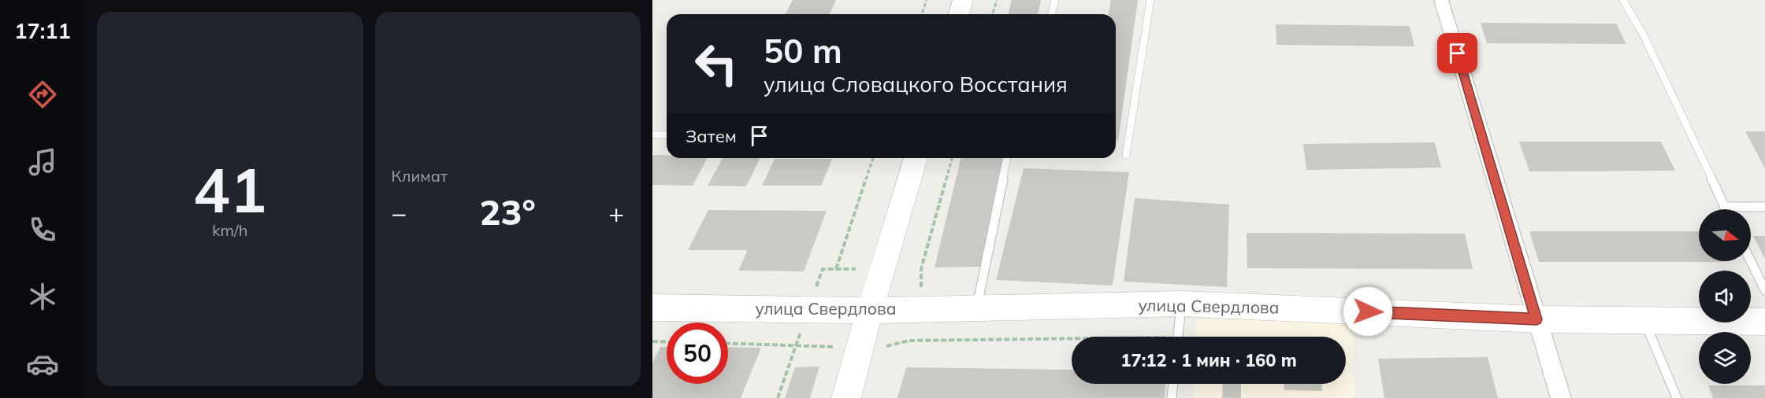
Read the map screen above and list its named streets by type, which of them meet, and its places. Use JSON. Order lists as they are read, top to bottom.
{
  "streets": {
    "main road": ["улица Свердлова"]
  },
  "north": "right",
  "page": {
    "tabs": "17:11",
    "tile": [
      ["41", "km/h"],
      "Климат"
    ],
    "turn": ["50 m", "улица Словацкого Восстания"],
    "then": "Затем",
    "heat": ["−", "23°", "+"],
    "limit": "50",
    "trip": "17:12 · 1 мин · 160 m"
  }
}
